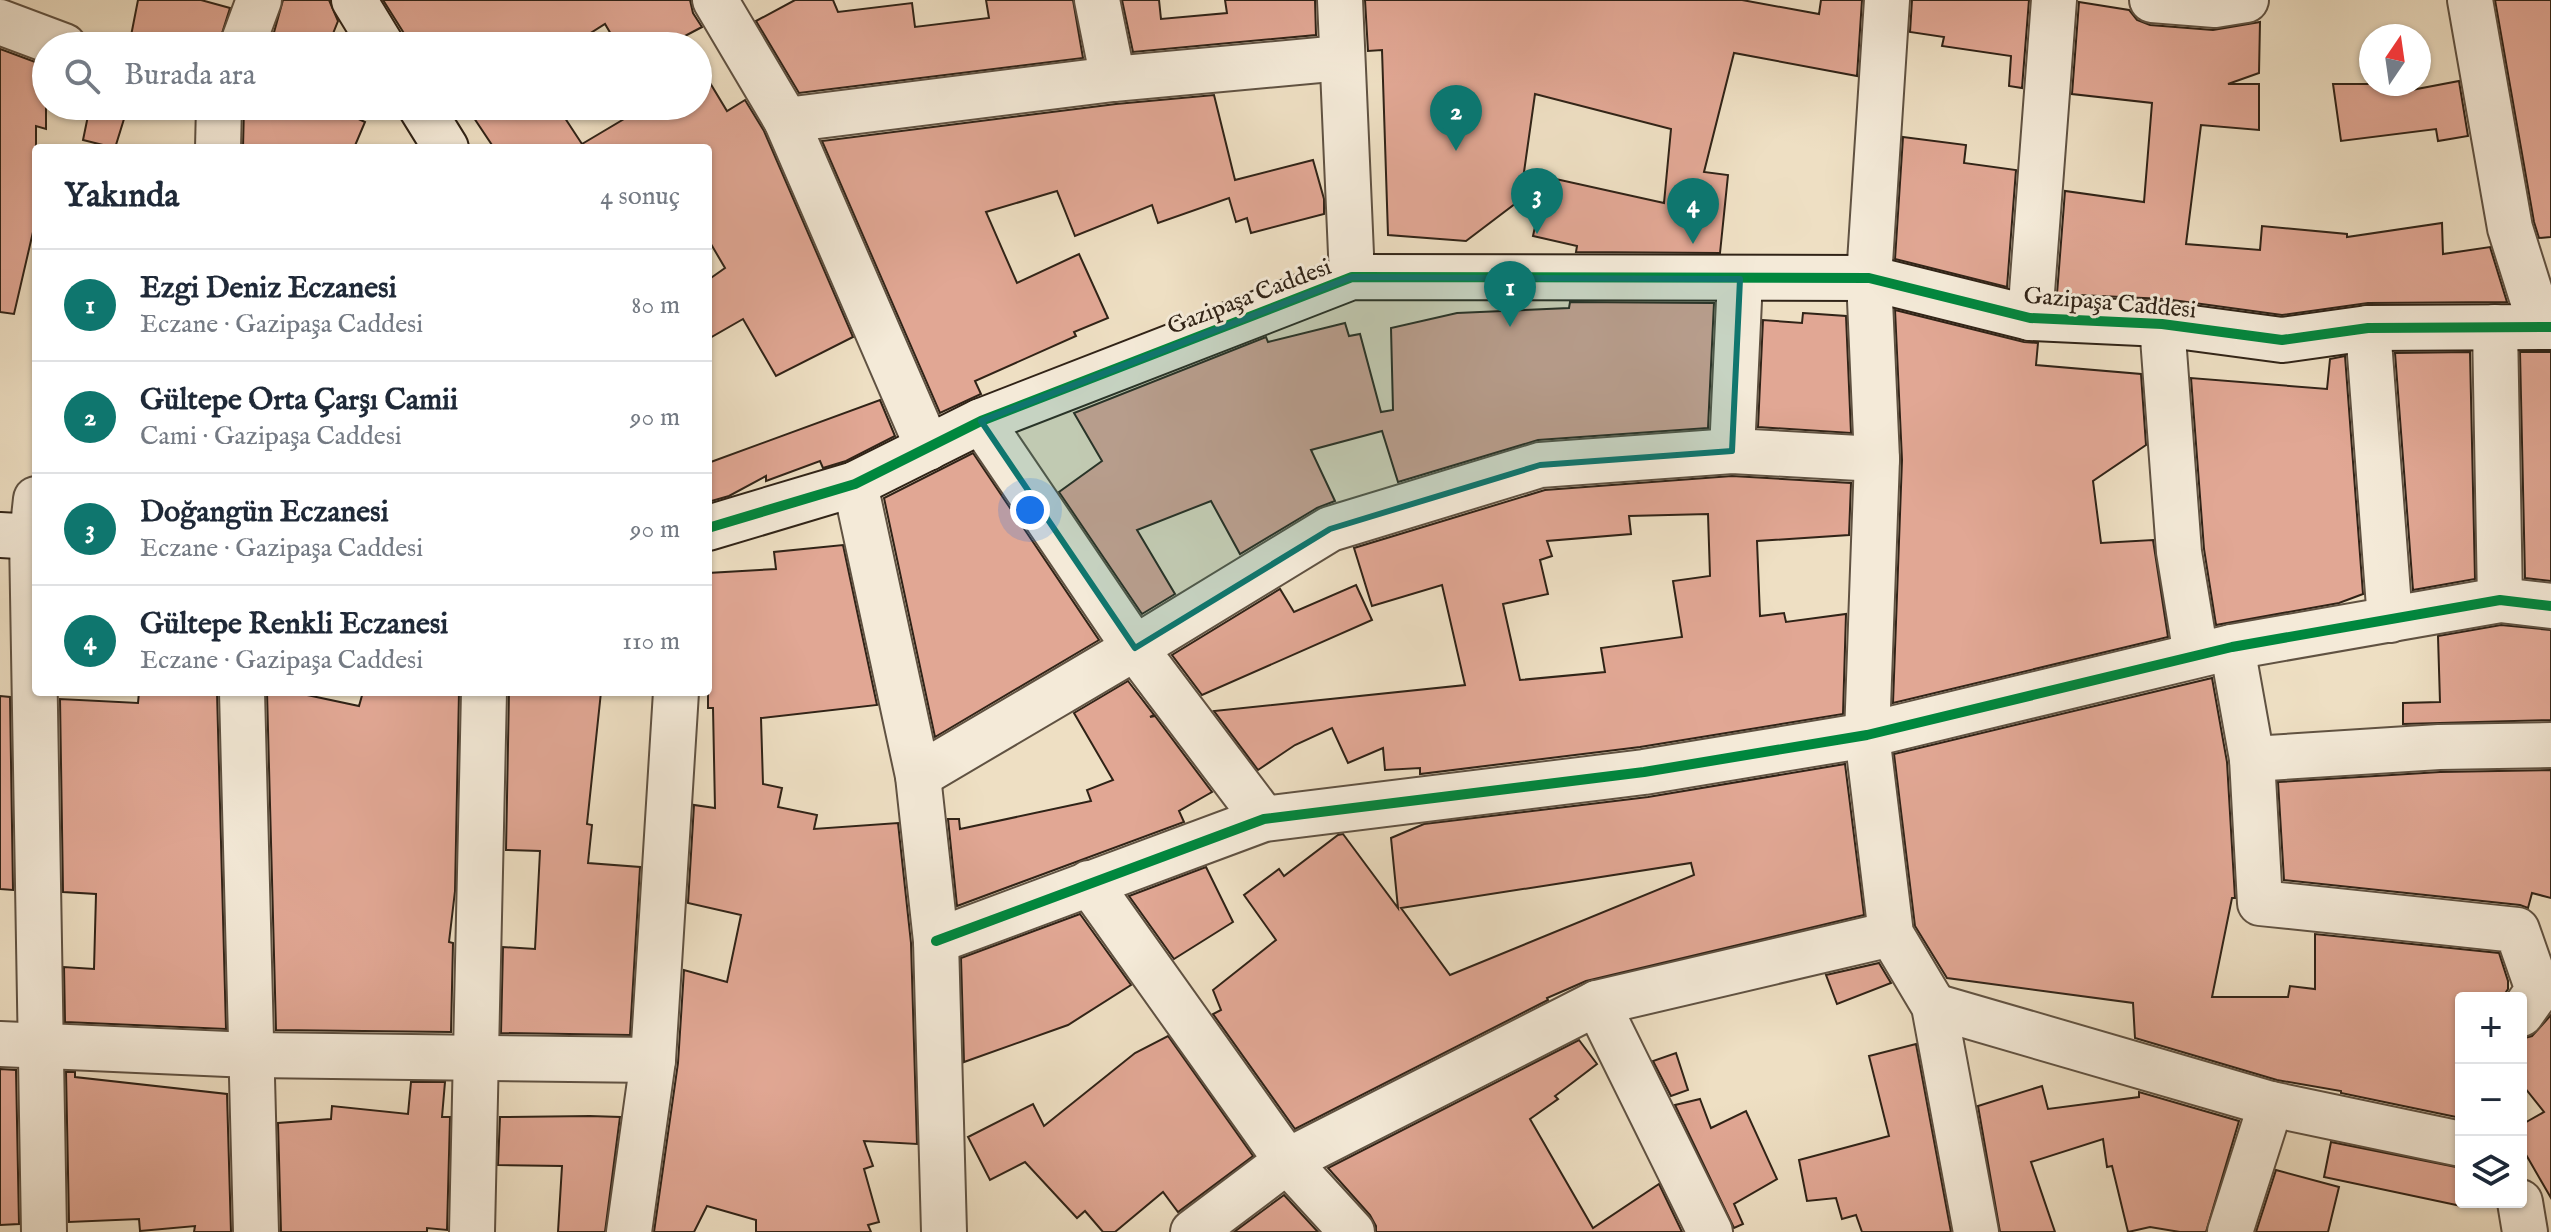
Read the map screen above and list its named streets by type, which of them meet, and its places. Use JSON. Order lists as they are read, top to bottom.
{
  "streets": {
    "street": ["Gazipaşa Caddesi"]
  },
  "north": "top",
  "page": {
    "search": "Burada ara",
    "pins": [
      "2",
      "3",
      "4",
      "1"
    ],
    "heading": ["Yakında", "4 sonuç"],
    "list": [
      {
        "mark": "1",
        "name": "Ezgi Deniz Eczanesi",
        "note": "Eczane · Gazipaşa Caddesi",
        "value": "80 m"
      },
      {
        "mark": "2",
        "name": "Gültepe Orta Çarşı Camii",
        "note": "Cami · Gazipaşa Caddesi",
        "value": "90 m"
      },
      {
        "mark": "3",
        "name": "Doğangün Eczanesi",
        "note": "Eczane · Gazipaşa Caddesi",
        "value": "90 m"
      },
      {
        "mark": "4",
        "name": "Gültepe Renkli Eczanesi",
        "note": "Eczane · Gazipaşa Caddesi",
        "value": "110 m"
      }
    ],
    "map_buttons": ["+", "−"]
  }
}
